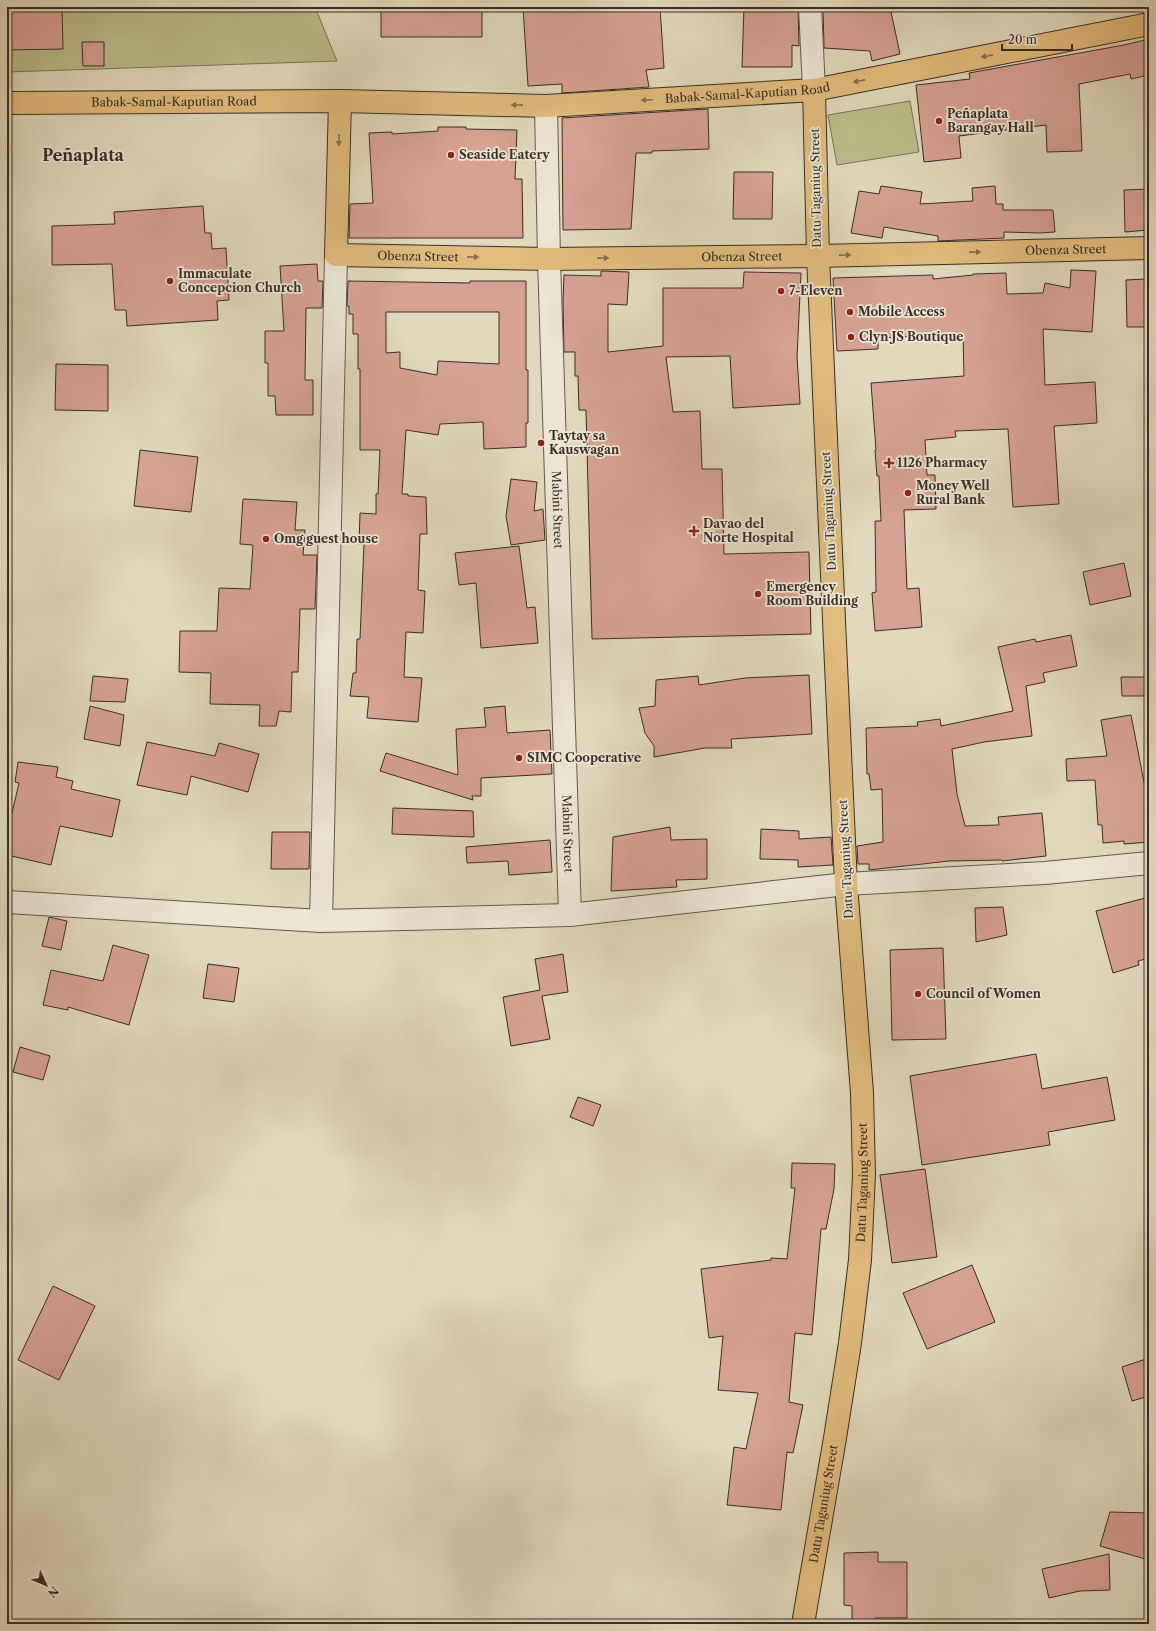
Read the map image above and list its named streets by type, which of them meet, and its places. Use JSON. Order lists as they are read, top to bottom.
{
  "streets": {
    "main road": ["Babak-Samal-Kaputian Road", "Datu Taganiug Street", "Obenza Street"],
    "street": ["Mabini Street"]
  },
  "crossings": [
    ["Babak-Samal-Kaputian Road", "Datu Taganiug Street"],
    ["Babak-Samal-Kaputian Road", "Mabini Street"],
    ["Datu Taganiug Street", "Obenza Street"],
    ["Obenza Street", "Mabini Street"]
  ],
  "one_way": ["Babak-Samal-Kaputian Road", "Obenza Street"],
  "districts": ["Peñaplata"],
  "places": {
    "other": [
      "Peñaplata Barangay Hall",
      "Seaside Eatery",
      "Immaculate Concepcion Church",
      "7-Eleven",
      "Mobile Access",
      "Clyn JS Boutique",
      "Taytay sa Kauswagan",
      "Money Well Rural Bank",
      "Omg guest house",
      "Emergency Room Building",
      "SIMC Cooperative",
      "Council of Women"
    ],
    "health": ["1126 Pharmacy", "Davao del Norte Hospital"]
  },
  "scale_bar": "20 m",
  "north": "bottom right"
}
